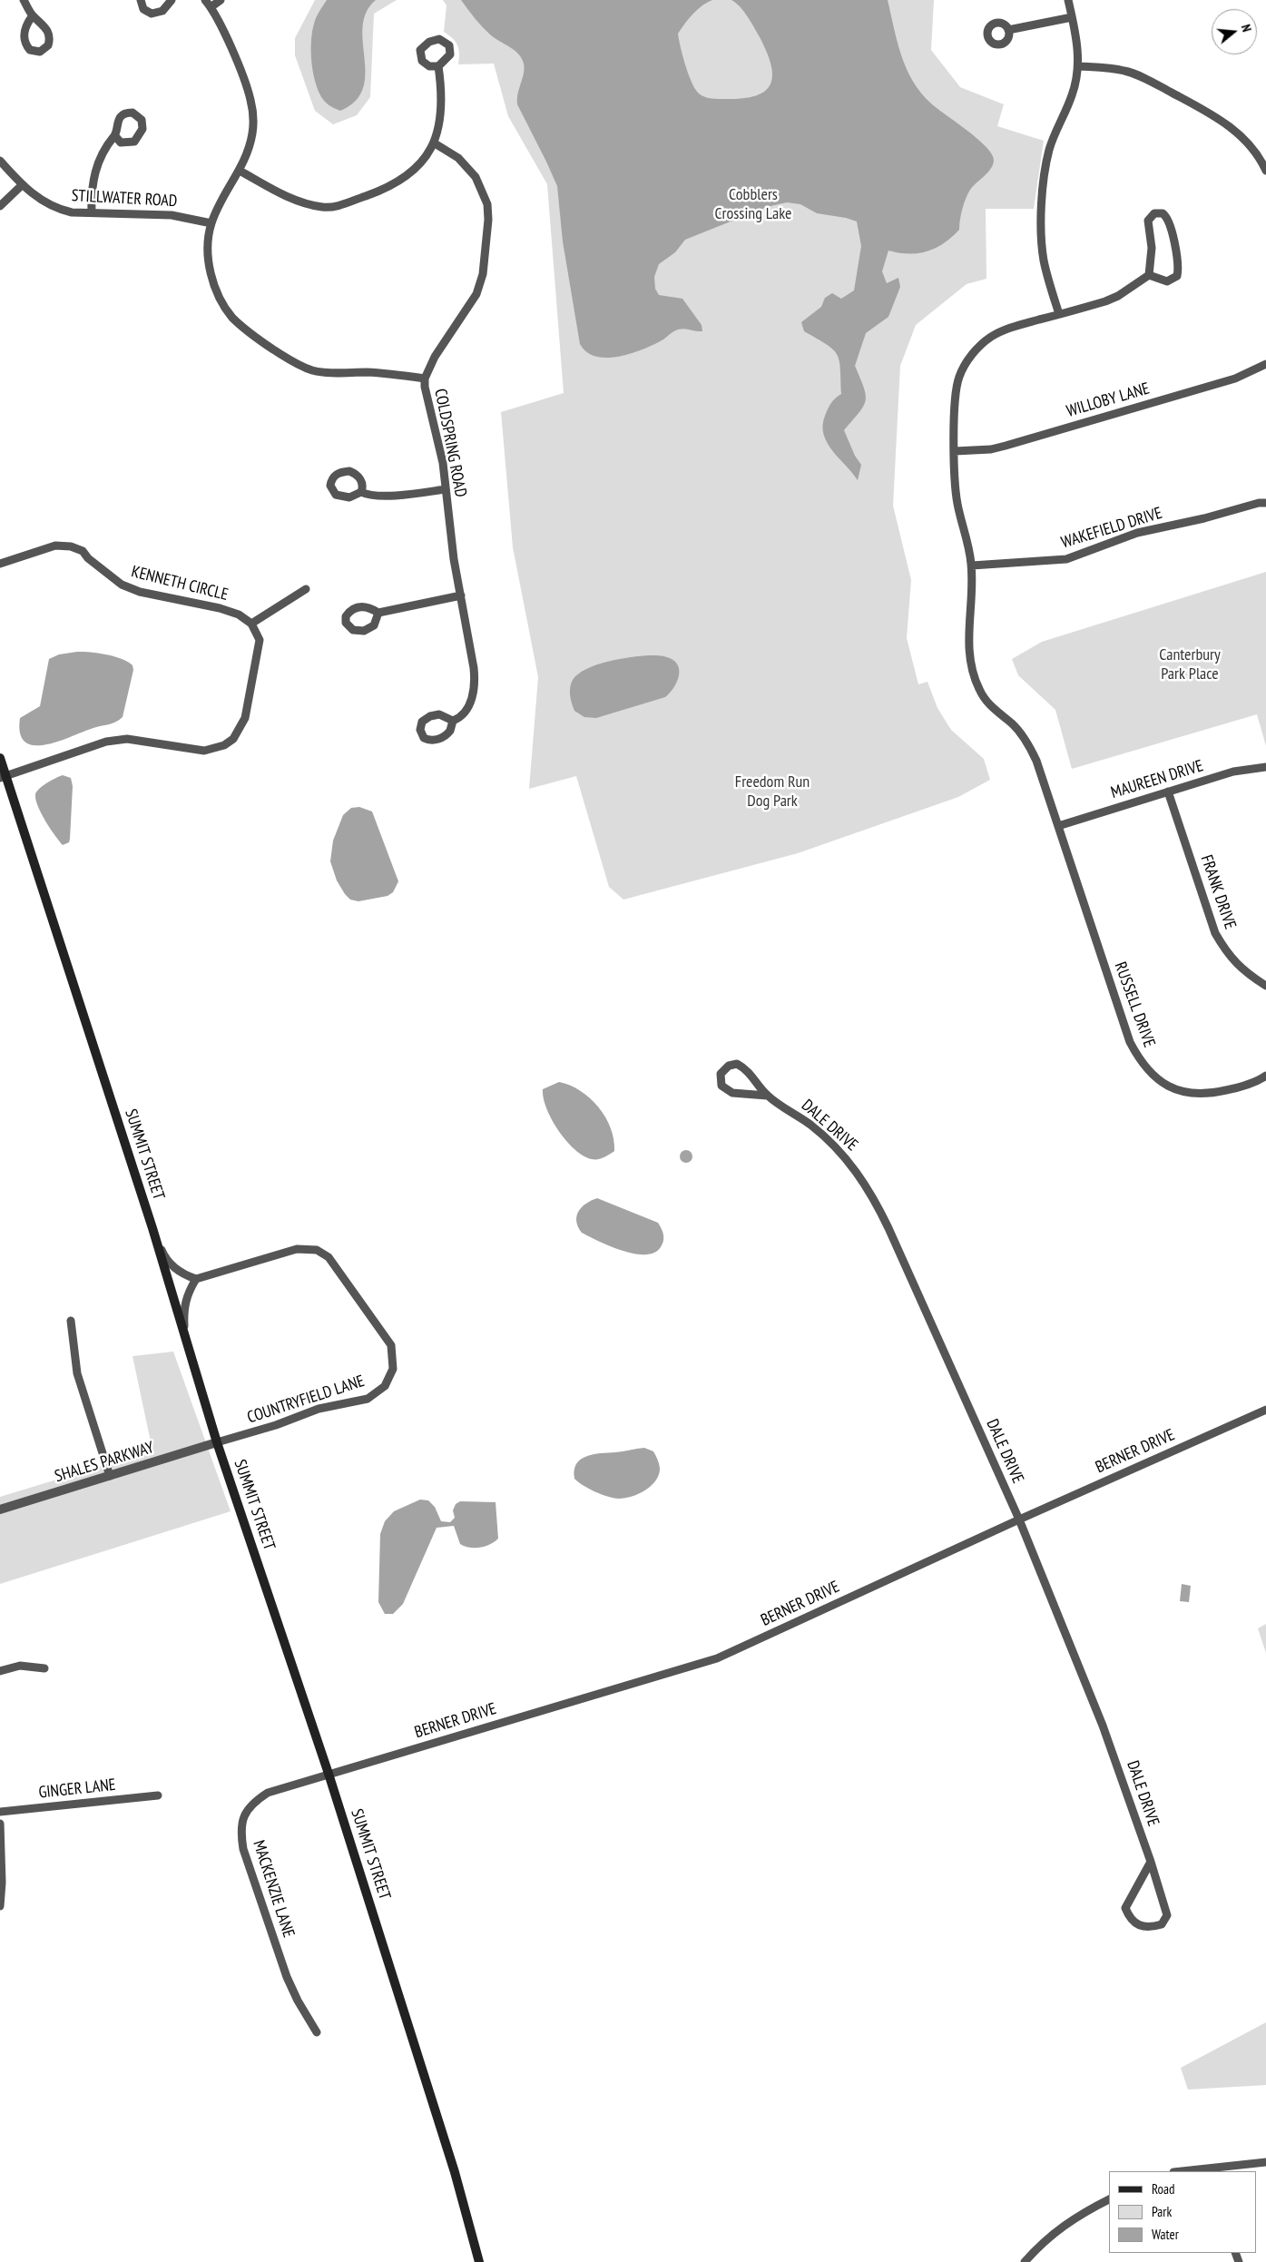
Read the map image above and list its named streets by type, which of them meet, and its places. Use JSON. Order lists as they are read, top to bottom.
{
  "streets": {
    "main road": ["SUMMIT STREET"],
    "street": [
      "STILLWATER ROAD",
      "WILLOBY LANE",
      "COLDSPRING ROAD",
      "WAKEFIELD DRIVE",
      "KENNETH CIRCLE",
      "MAUREEN DRIVE",
      "FRANK DRIVE",
      "RUSSELL DRIVE",
      "DALE DRIVE",
      "COUNTRYFIELD LANE",
      "BERNER DRIVE",
      "SHALES PARKWAY",
      "GINGER LANE",
      "MACKENZIE LANE"
    ]
  },
  "crossings": [
    ["WILLOBY LANE", "RUSSELL DRIVE"],
    ["WAKEFIELD DRIVE", "RUSSELL DRIVE"],
    ["MAUREEN DRIVE", "FRANK DRIVE"],
    ["MAUREEN DRIVE", "RUSSELL DRIVE"],
    ["DALE DRIVE", "BERNER DRIVE"],
    ["SUMMIT STREET", "COUNTRYFIELD LANE"],
    ["SUMMIT STREET", "BERNER DRIVE"],
    ["SUMMIT STREET", "SHALES PARKWAY"],
    ["SUMMIT STREET", "MACKENZIE LANE"],
    ["COUNTRYFIELD LANE", "SHALES PARKWAY"],
    ["BERNER DRIVE", "MACKENZIE LANE"]
  ],
  "parks": ["Cobblers Crossing Lake", "Canterbury Park Place", "Freedom Run Dog Park"],
  "legend": ["Road", "Park", "Water"],
  "north": "right"
}
